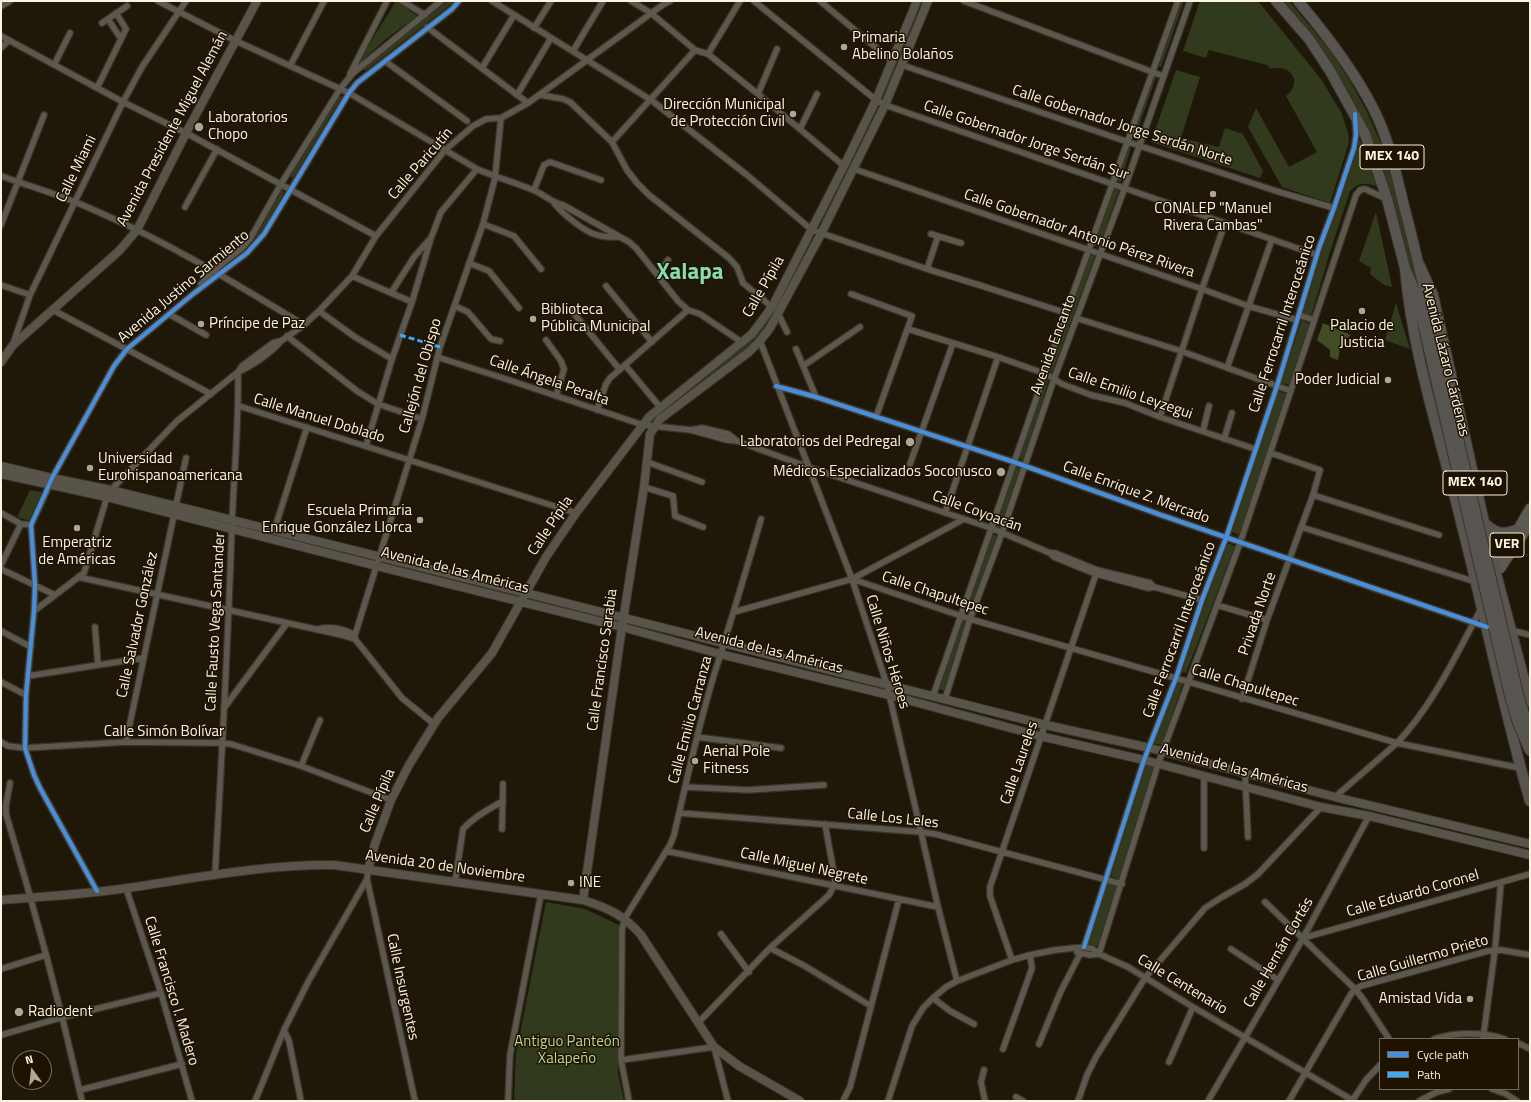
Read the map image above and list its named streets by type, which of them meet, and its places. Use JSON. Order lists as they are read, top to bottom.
{
  "streets": {
    "highway": ["MEX 140", "Avenida Lázaro Cárdenas"],
    "main road": [
      "Avenida Presidente Miguel Alemán",
      "Calle Pípila",
      "VER",
      "Avenida de las Américas",
      "Calle Francisco Sarabia",
      "Avenida 20 de Noviembre"
    ],
    "street": [
      "Calle Gobernador Jorge Serdán Norte",
      "Calle Gobernador Jorge Serdán Sur",
      "Calle Paricutín",
      "Calle Miami",
      "Calle Gobernador Antonio Pérez Rivera",
      "Avenida Justino Sarmiento",
      "Calle Ferrocarril Interoceánico",
      "Avenida Encanto",
      "Callejón del Obispo",
      "Calle Ángela Peralta",
      "Calle Emilio Leyzegui",
      "Calle Manuel Doblado",
      "Calle Enrique Z. Mercado",
      "Calle Coyoacán",
      "Calle Chapultepec",
      "Privada Norte",
      "Calle Fausto Vega Santander",
      "Calle Salvador González",
      "Calle Niños Héroes",
      "Calle Emilio Carranza",
      "Calle Simón Bolívar",
      "Calle Laureles",
      "Calle Los Leles",
      "Calle Miguel Negrete",
      "Calle Eduardo Coronel",
      "Calle Hernán Cortés",
      "Calle Guillermo Prieto",
      "Calle Centenario",
      "Calle Insurgentes",
      "Calle Francisco I. Madero"
    ]
  },
  "crossings": [
    ["Calle Gobernador Jorge Serdán Norte", "Calle Pípila"],
    ["Calle Gobernador Jorge Serdán Norte", "Calle Ferrocarril Interoceánico"],
    ["Calle Gobernador Jorge Serdán Norte", "Avenida Encanto"],
    ["Avenida Presidente Miguel Alemán", "Calle Miami"],
    ["Calle Gobernador Jorge Serdán Sur", "Calle Pípila"],
    ["Calle Gobernador Jorge Serdán Sur", "Calle Ferrocarril Interoceánico"],
    ["Calle Gobernador Jorge Serdán Sur", "Avenida Encanto"],
    ["MEX 140", "Avenida Lázaro Cárdenas"],
    ["MEX 140", "Calle Enrique Z. Mercado"],
    ["MEX 140", "VER"],
    ["MEX 140", "Calle Chapultepec"],
    ["Calle Paricutín", "Callejón del Obispo"],
    ["Calle Paricutín", "Avenida de las Américas"],
    ["Calle Paricutín", "Calle Fausto Vega Santander"],
    ["Calle Gobernador Antonio Pérez Rivera", "Calle Pípila"],
    ["Calle Gobernador Antonio Pérez Rivera", "Calle Ferrocarril Interoceánico"],
    ["Calle Gobernador Antonio Pérez Rivera", "Avenida Encanto"],
    ["Avenida Justino Sarmiento", "Avenida de las Américas"],
    ["Calle Pípila", "Calle Ángela Peralta"],
    ["Calle Pípila", "Calle Manuel Doblado"],
    ["Calle Pípila", "Calle Coyoacán"],
    ["Calle Pípila", "Avenida de las Américas"],
    ["Calle Pípila", "Calle Niños Héroes"],
    ["Calle Pípila", "Calle Francisco Sarabia"],
    ["Calle Pípila", "Calle Simón Bolívar"],
    ["Calle Pípila", "Avenida 20 de Noviembre"],
    ["Calle Pípila", "Calle Insurgentes"],
    ["Calle Ferrocarril Interoceánico", "Avenida Lázaro Cárdenas"],
    ["Calle Ferrocarril Interoceánico", "Calle Emilio Leyzegui"],
    ["Calle Ferrocarril Interoceánico", "Calle Enrique Z. Mercado"],
    ["Calle Ferrocarril Interoceánico", "Calle Coyoacán"],
    ["Calle Ferrocarril Interoceánico", "Avenida de las Américas"],
    ["Calle Ferrocarril Interoceánico", "Calle Chapultepec"],
    ["Calle Ferrocarril Interoceánico", "Privada Norte"],
    ["Calle Ferrocarril Interoceánico", "Calle Los Leles"],
    ["Calle Ferrocarril Interoceánico", "Calle Centenario"],
    ["Avenida Encanto", "Calle Emilio Leyzegui"],
    ["Avenida Encanto", "Calle Enrique Z. Mercado"],
    ["Avenida Encanto", "Calle Coyoacán"],
    ["Avenida Encanto", "Avenida de las Américas"],
    ["Avenida Encanto", "Calle Chapultepec"],
    ["Callejón del Obispo", "Calle Ángela Peralta"],
    ["Callejón del Obispo", "Calle Manuel Doblado"],
    ["Callejón del Obispo", "Avenida de las Américas"],
    ["Calle Ángela Peralta", "Calle Coyoacán"],
    ["Calle Ángela Peralta", "Calle Francisco Sarabia"],
    ["Calle Manuel Doblado", "Calle Fausto Vega Santander"],
    ["Calle Enrique Z. Mercado", "Privada Norte"],
    ["Calle Enrique Z. Mercado", "Calle Niños Héroes"],
    ["Calle Coyoacán", "Calle Niños Héroes"],
    ["Calle Coyoacán", "Calle Francisco Sarabia"],
    ["Calle Coyoacán", "Calle Laureles"],
    ["Avenida de las Américas", "Calle Fausto Vega Santander"],
    ["Avenida de las Américas", "Calle Salvador González"],
    ["Avenida de las Américas", "Calle Niños Héroes"],
    ["Avenida de las Américas", "Calle Francisco Sarabia"],
    ["Avenida de las Américas", "Calle Emilio Carranza"],
    ["Avenida de las Américas", "Calle Laureles"],
    ["Avenida de las Américas", "Calle Hernán Cortés"],
    ["Calle Chapultepec", "Privada Norte"],
    ["Calle Chapultepec", "Calle Niños Héroes"],
    ["Calle Chapultepec", "Calle Laureles"],
    ["Calle Fausto Vega Santander", "Calle Simón Bolívar"],
    ["Calle Fausto Vega Santander", "Avenida 20 de Noviembre"],
    ["Calle Salvador González", "Calle Simón Bolívar"],
    ["Calle Niños Héroes", "Calle Los Leles"],
    ["Calle Niños Héroes", "Calle Miguel Negrete"],
    ["Calle Francisco Sarabia", "Avenida 20 de Noviembre"],
    ["Calle Emilio Carranza", "Calle Los Leles"],
    ["Calle Emilio Carranza", "Avenida 20 de Noviembre"],
    ["Calle Emilio Carranza", "Calle Miguel Negrete"],
    ["Calle Laureles", "Calle Los Leles"],
    ["Avenida 20 de Noviembre", "Calle Francisco I. Madero"],
    ["Calle Eduardo Coronel", "Calle Hernán Cortés"],
    ["Calle Hernán Cortés", "Calle Centenario"],
    ["Calle Guillermo Prieto", "Calle Centenario"]
  ],
  "districts": ["Xalapa"],
  "parks": ["Antiguo Panteón Xalapeño"],
  "places": [
    "Primaria Abelino Bolaños",
    "Dirección Municipal de Protección Civil",
    "Laboratorios Chopo",
    "CONALEP \"Manuel Rivera Cambas\"",
    "Palacio de Justicia",
    "Biblioteca Pública Municipal",
    "Príncipe de Paz",
    "Poder Judicial",
    "Laboratorios del Pedregal",
    "Universidad Eurohispanoamericana",
    "Médicos Especializados Soconusco",
    "Escuela Primaria Enrique González Llorca",
    "Emperatriz de Américas",
    "Aerial Pole Fitness",
    "INE",
    "Amistad Vida",
    "Radiodent"
  ],
  "legend": ["Cycle path", "Path"],
  "north": "top"
}
